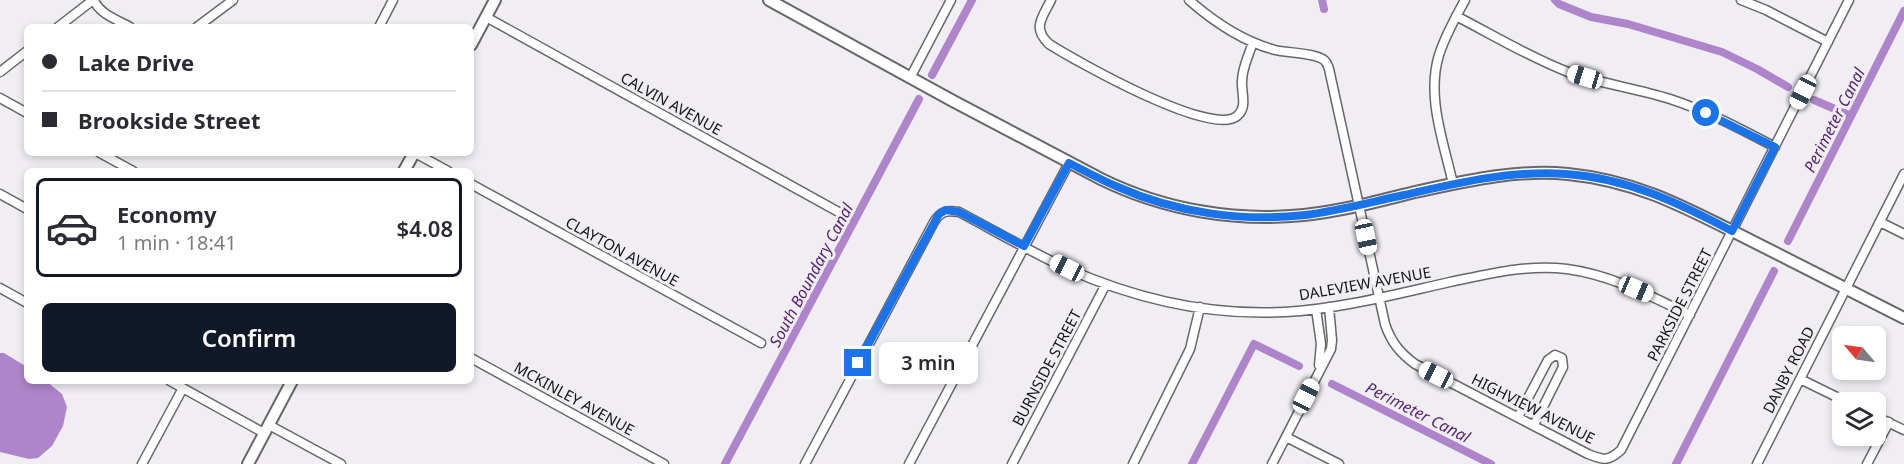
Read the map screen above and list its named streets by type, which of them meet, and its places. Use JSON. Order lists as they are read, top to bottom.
{
  "streets": {
    "street": [
      "CALVIN AVENUE",
      "CLAYTON AVENUE",
      "DALEVIEW AVENUE",
      "PARKSIDE STREET",
      "BURNSIDE STREET",
      "DANBY ROAD",
      "MCKINLEY AVENUE",
      "HIGHVIEW AVENUE"
    ]
  },
  "crossings": [
    ["DALEVIEW AVENUE", "PARKSIDE STREET"],
    ["DALEVIEW AVENUE", "BURNSIDE STREET"],
    ["DALEVIEW AVENUE", "HIGHVIEW AVENUE"],
    ["PARKSIDE STREET", "HIGHVIEW AVENUE"]
  ],
  "water": ["Perimeter Canal", "South Boundary Canal"],
  "north": "top left",
  "page": {
    "banner": ["Lake Drive", "Brookside Street"],
    "list": [
      {
        "name": "Economy",
        "note": "1 min · 18:41",
        "value": "$4.08"
      }
    ],
    "buttons": "Confirm",
    "bubble": "3 min"
  }
}
